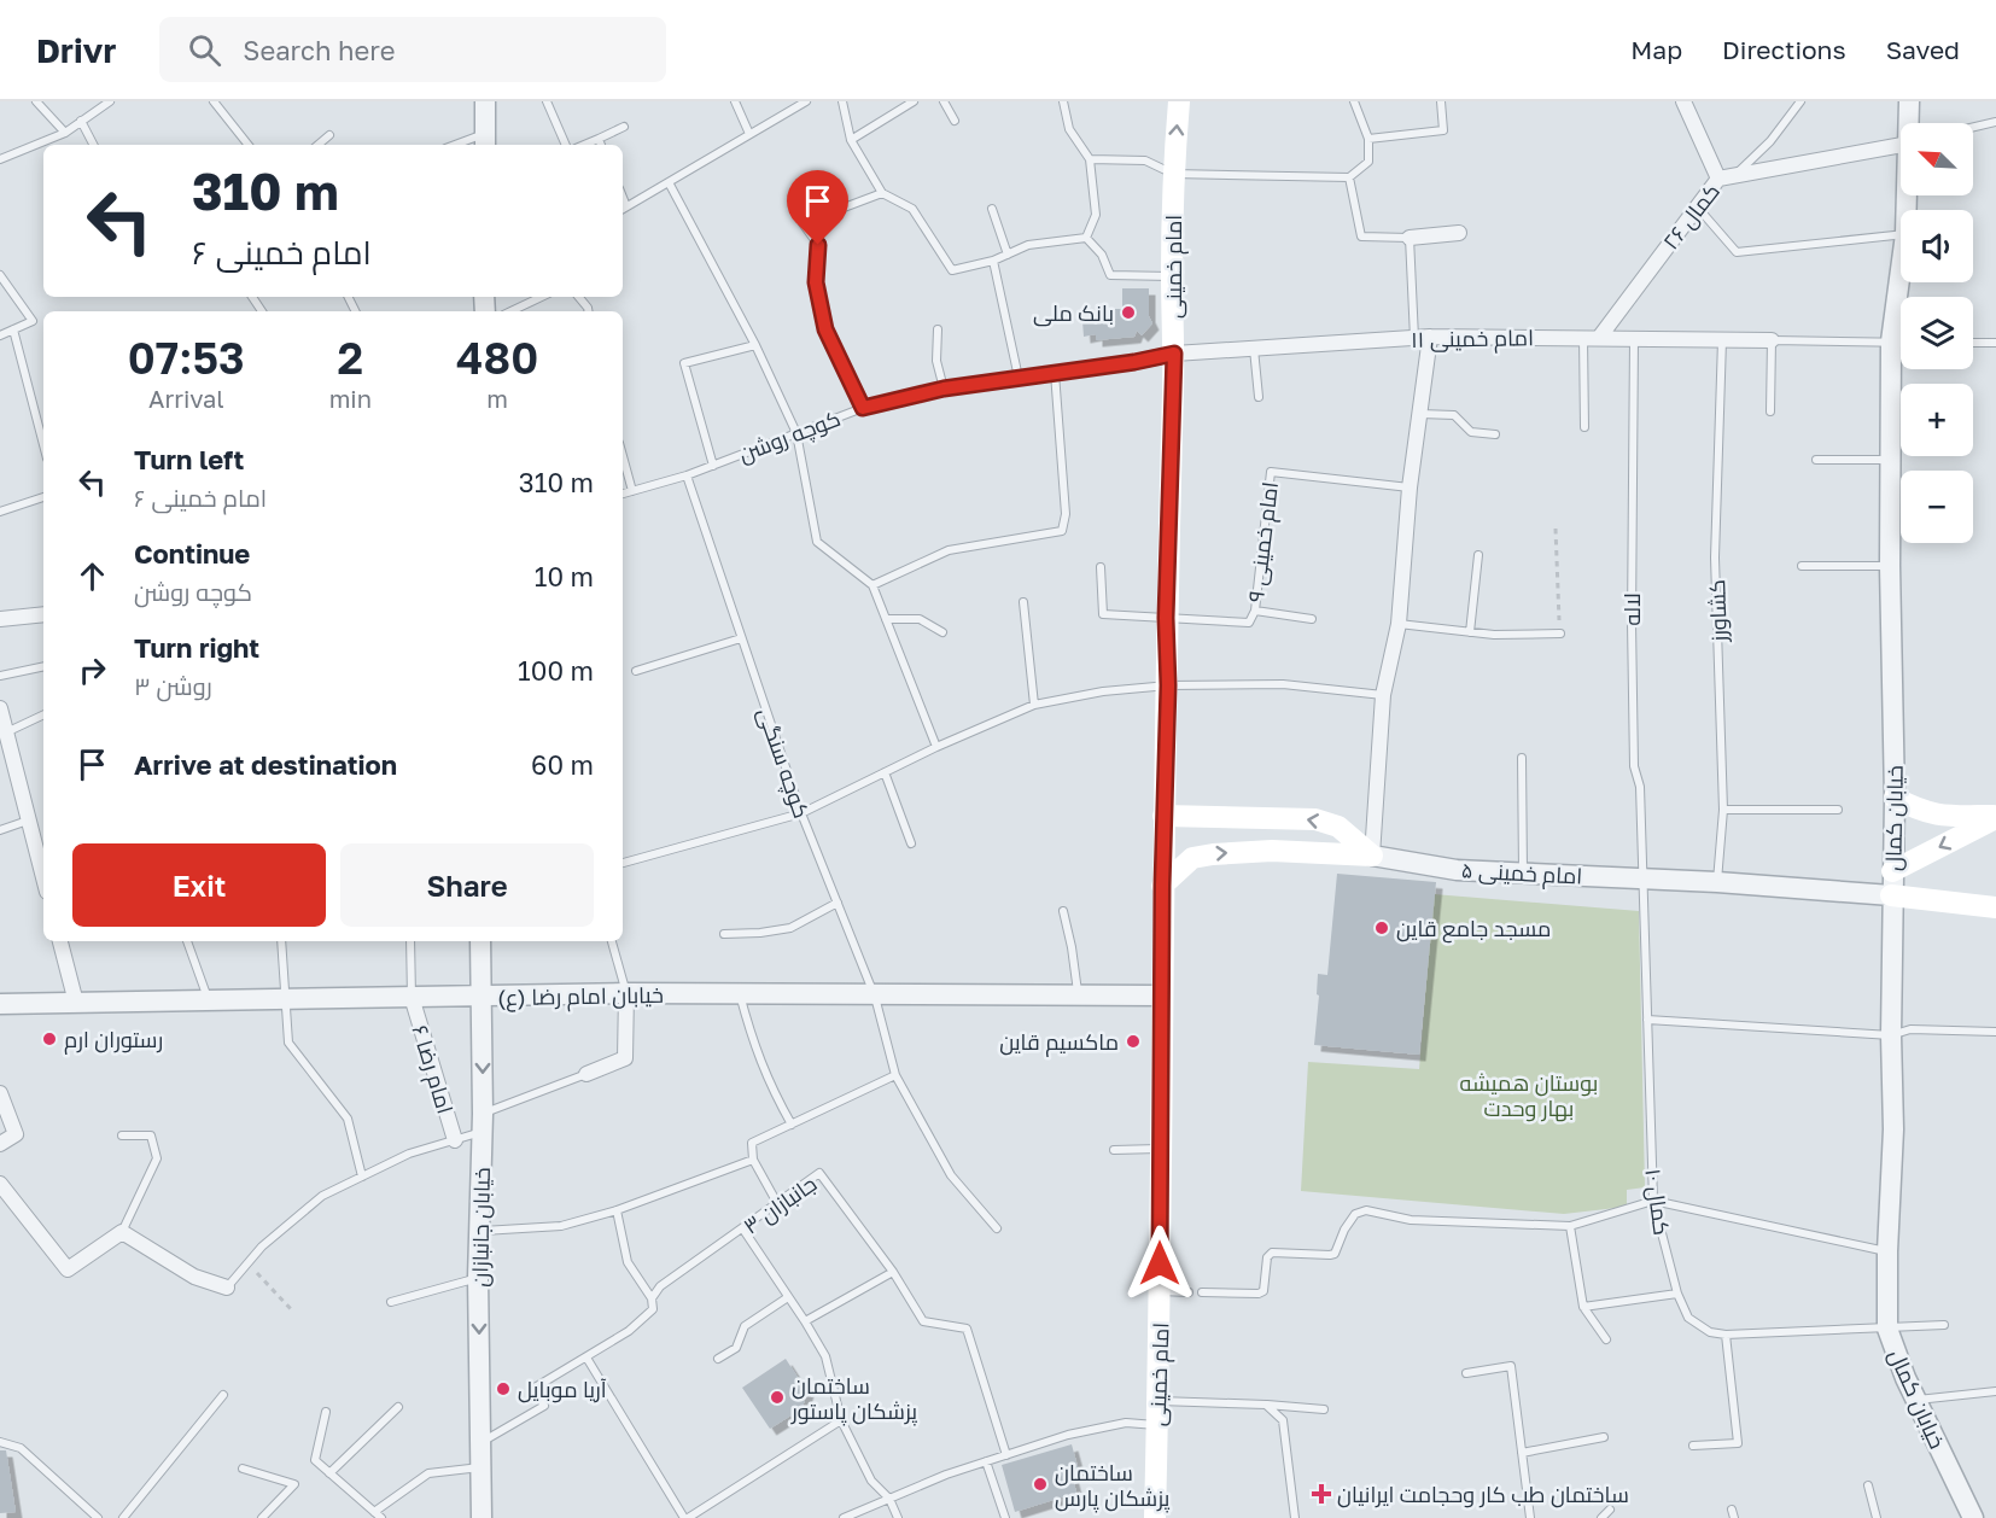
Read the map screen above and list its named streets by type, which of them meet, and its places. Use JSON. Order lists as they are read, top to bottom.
{
  "streets": {
    "main road": ["امام خمینی"],
    "street": [
      "کمال ۲۶",
      "امام خمینی ۱۱",
      "خیابان کمال",
      "امام خمینی ۵",
      "خیابان امام رضا (ع)",
      "امام رضا ۶",
      "خیابان جانبازان"
    ],
    "lane": [
      "کوچه روشن",
      "امام خمینی ۹",
      "لاله",
      "کشاورز",
      "کوچه سنگی",
      "کمال ۱۰",
      "جانبازان ۳"
    ]
  },
  "crossings": [
    ["کمال ۲۶", "امام خمینی ۱۱"],
    ["امام خمینی", "امام خمینی ۱۱"],
    ["امام خمینی", "امام خمینی ۹"],
    ["امام خمینی", "خیابان امام رضا (ع)"],
    ["امام خمینی ۱۱", "کوچه روشن"],
    ["امام خمینی ۱۱", "لاله"],
    ["امام خمینی ۱۱", "کشاورز"],
    ["کوچه روشن", "کوچه سنگی"],
    ["لاله", "امام خمینی ۵"],
    ["لاله", "کمال ۱۰"],
    ["کشاورز", "امام خمینی ۵"],
    ["کوچه سنگی", "خیابان امام رضا (ع)"],
    ["خیابان کمال", "امام خمینی ۵"],
    ["خیابان کمال", "کمال ۱۰"],
    ["امام خمینی ۵", "کمال ۱۰"],
    ["خیابان امام رضا (ع)", "امام رضا ۶"],
    ["خیابان امام رضا (ع)", "خیابان جانبازان"],
    ["جانبازان ۳", "خیابان جانبازان"]
  ],
  "one_way": ["خیابان جانبازان"],
  "parks": ["بوستان همیشه بهار وحدت"],
  "places": {
    "other": [
      "بانک ملی",
      "مسجد جامع قاین",
      "رستوران ارم",
      "ماکسیم قاین",
      "آریا موبایل",
      "ساختمان پزشکان پاستور",
      "ساختمان پزشکان پارس"
    ],
    "health": ["ساختمان طب کار و‌حجامت ایرانیان"]
  },
  "north": "top left",
  "page": {
    "header": "Drivr",
    "search": "Search here",
    "nav": ["Map", "Directions", "Saved"],
    "map_buttons": ["+", "−"],
    "turn": ["310 m", "امام خمینی ۶"],
    "eta": [
      "07:53",
      "Arrival",
      "2",
      "min",
      "480",
      "m"
    ],
    "list": [
      {
        "name": "Turn left",
        "note": "امام خمینی ۶",
        "value": "310 m"
      },
      {
        "name": "Continue",
        "note": "کوچه روشن",
        "value": "10 m"
      },
      {
        "name": "Turn right",
        "note": "روشن ۳",
        "value": "100 m"
      },
      {
        "name": "Arrive at destination",
        "value": "60 m"
      }
    ],
    "buttons": ["Exit", "Share"]
  }
}
